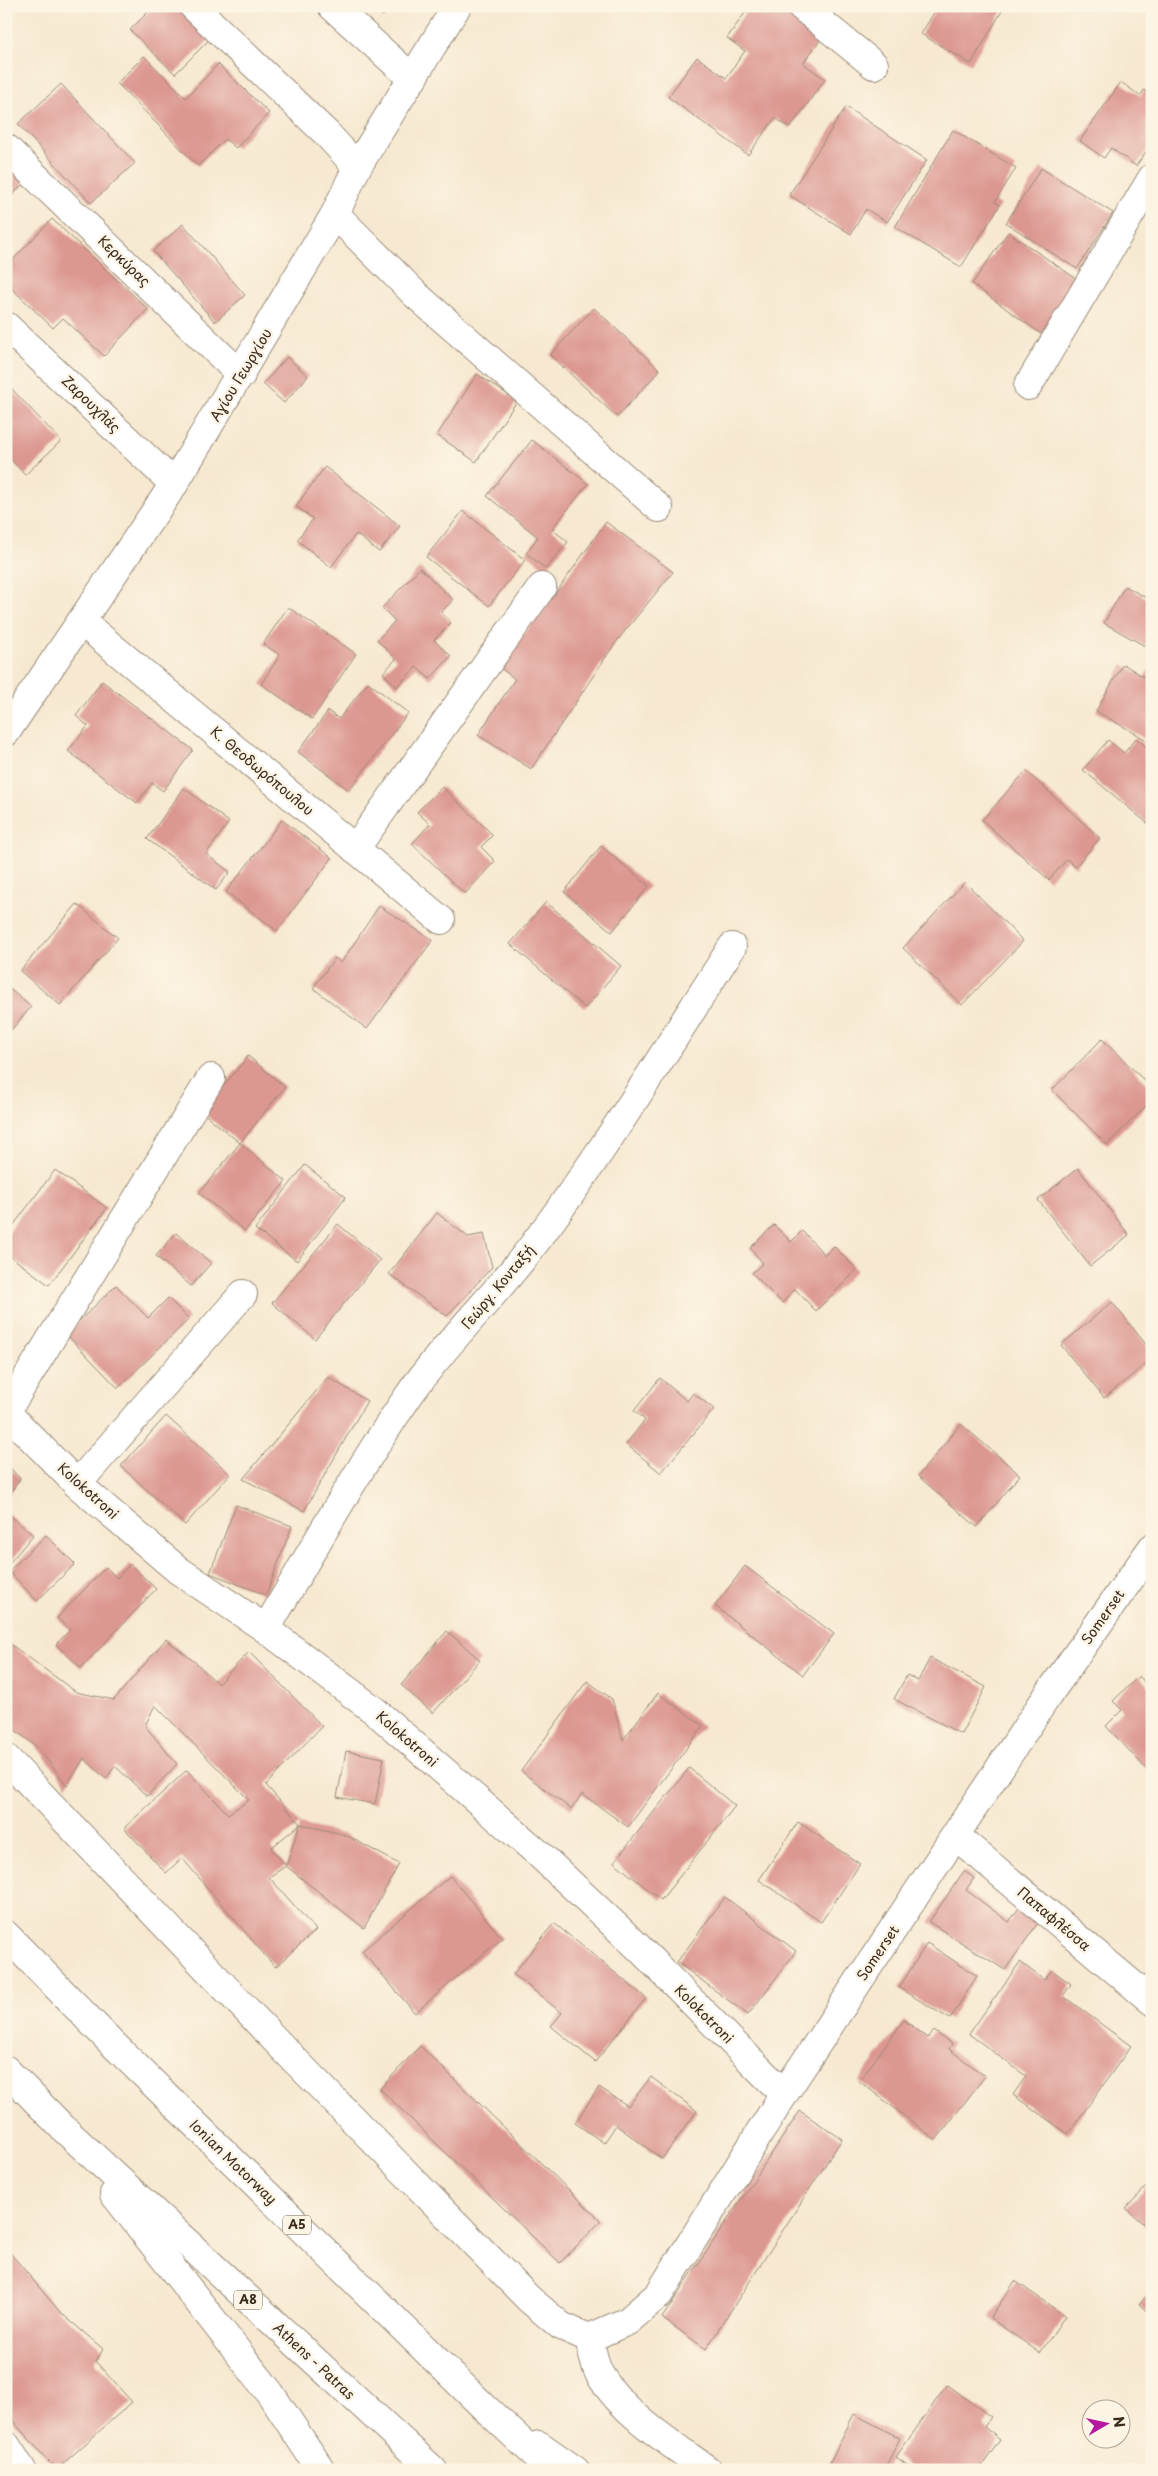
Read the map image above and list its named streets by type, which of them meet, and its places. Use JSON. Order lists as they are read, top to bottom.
{
  "streets": {
    "main road": [
      "Κερκύρας",
      "Αγίου Γεωργίου",
      "Ζαρουχλάς",
      "Κ. Θεοδωρόπουλου",
      "Γεώργ. Κονταξή",
      "Kolokotroni",
      "Somerset",
      "Παπαφλέσσα",
      "Ionian Motorway",
      "Α5",
      "Α8",
      "Athens - Patras"
    ]
  },
  "crossings": [
    ["Κερκύρας", "Αγίου Γεωργίου"],
    ["Αγίου Γεωργίου", "Ζαρουχλάς"],
    ["Αγίου Γεωργίου", "Κ. Θεοδωρόπουλου"],
    ["Γεώργ. Κονταξή", "Kolokotroni"],
    ["Kolokotroni", "Somerset"],
    ["Somerset", "Παπαφλέσσα"],
    ["Ionian Motorway", "Α5"]
  ],
  "north": "right"
}
